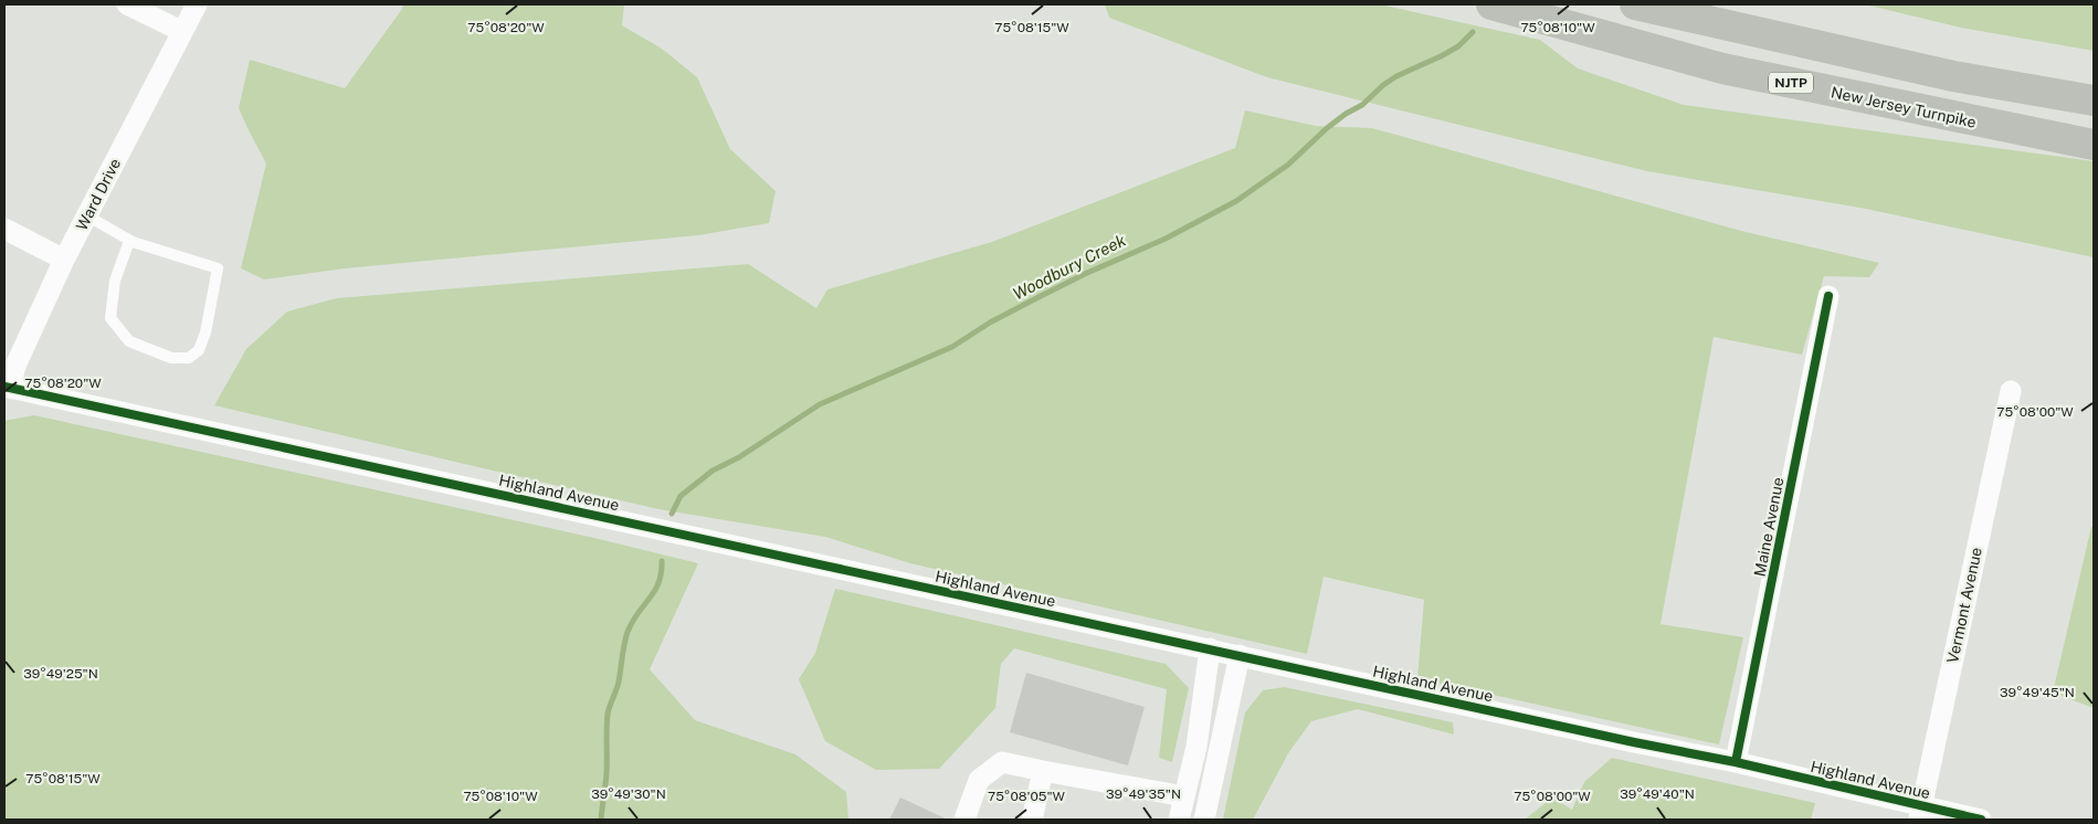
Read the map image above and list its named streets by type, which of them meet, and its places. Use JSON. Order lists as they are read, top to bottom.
{
  "streets": {
    "highway": ["NJTP", "New Jersey Turnpike"],
    "street": [
      "Ward Drive",
      "Highland Avenue",
      "Maine Avenue",
      "Vermont Avenue"
    ]
  },
  "crossings": [
    ["Ward Drive", "Highland Avenue"],
    ["Highland Avenue", "Maine Avenue"],
    ["Highland Avenue", "Vermont Avenue"]
  ],
  "water": ["Woodbury Creek"],
  "coordinates": [
    "75°08'20\"W",
    "75°08'15\"W",
    "75°08'10\"W",
    "75°08'00\"W",
    "39°49'25\"N",
    "39°49'45\"N",
    "39°49'30\"N",
    "39°49'35\"N",
    "39°49'40\"N",
    "75°08'05\"W"
  ]
}
